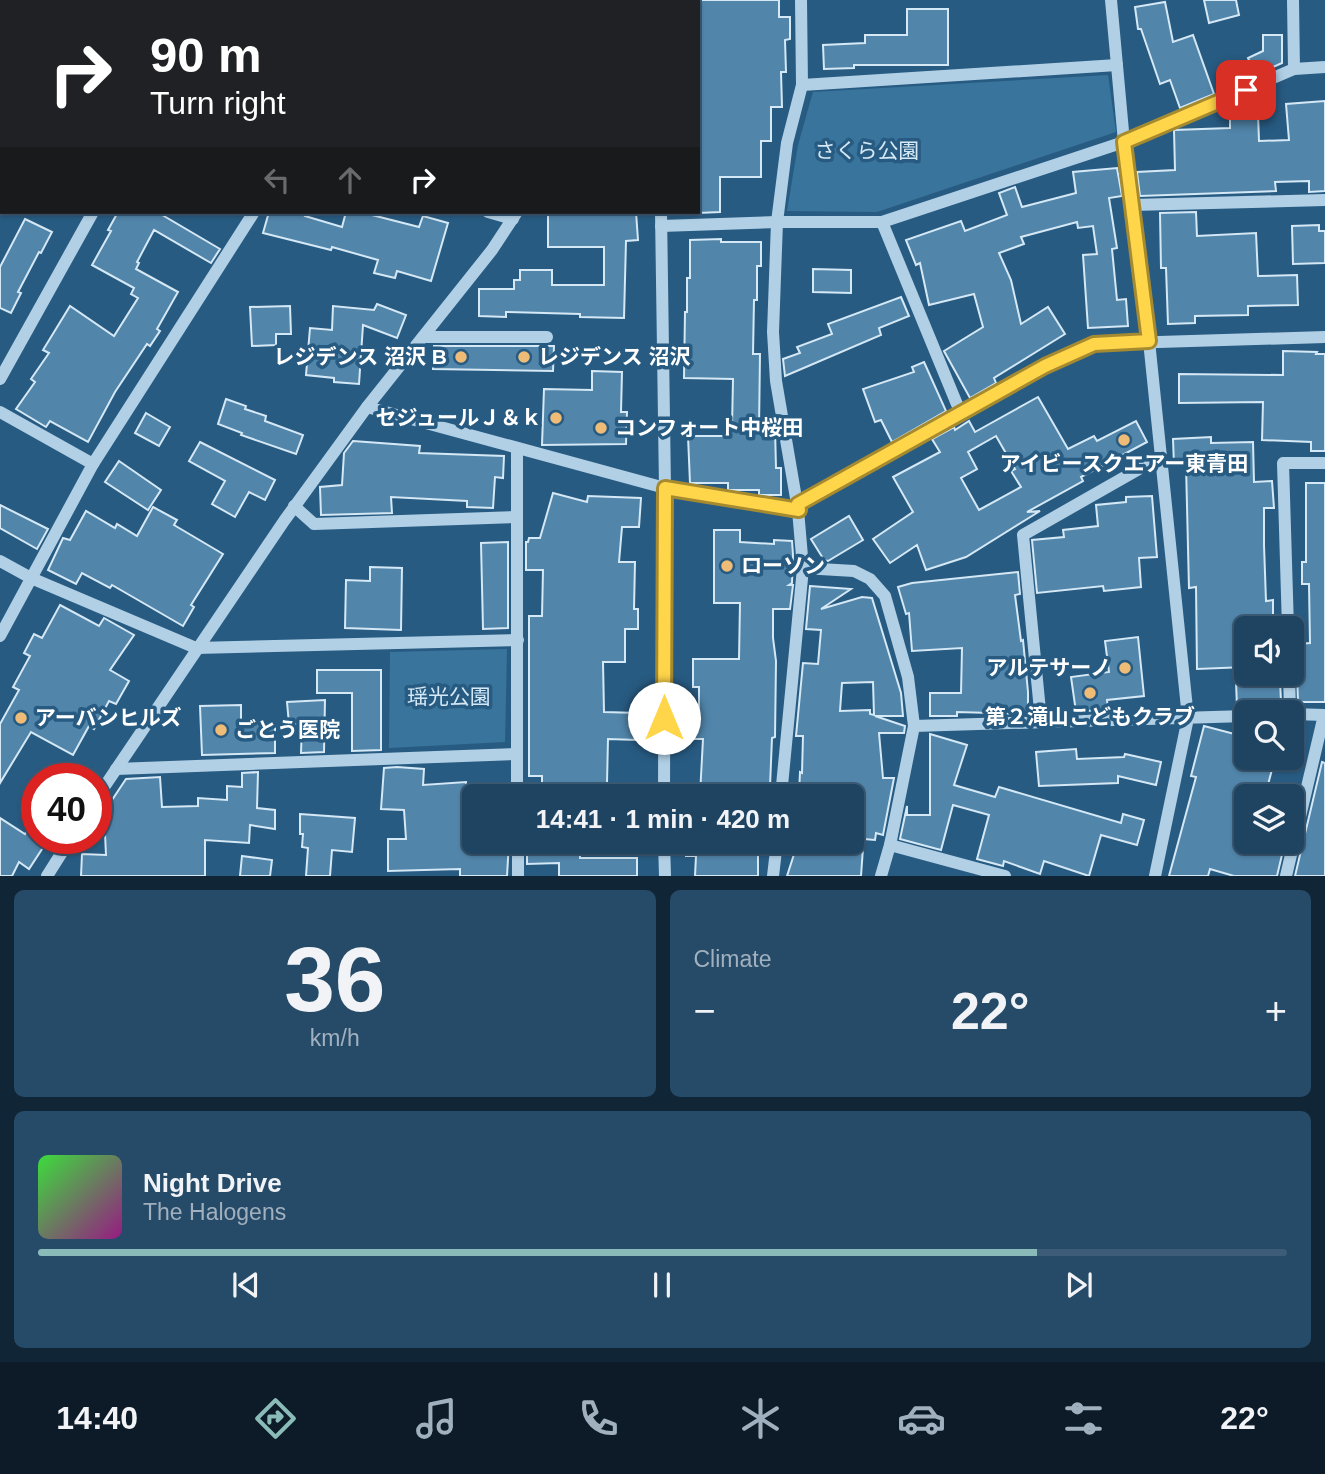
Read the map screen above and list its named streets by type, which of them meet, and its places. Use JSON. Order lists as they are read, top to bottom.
{
  "parks": ["さくら公園", "瑶光公園"],
  "places": [
    "レジデンス 沼沢 B",
    "レジデンス 沼沢",
    "セジュールＪ＆ｋ",
    "コンフォート中桜田",
    "アイビースクエアー東青田",
    "ローソン",
    "アルテサーノ",
    "第２滝山こどもクラブ",
    "アーバンヒルズ",
    "ごとう医院"
  ],
  "page": {
    "turn": ["90 m", "Turn right"],
    "limit": "40",
    "trip": "14:41 · 1 min · 420 m",
    "tile": [
      ["36", "km/h"],
      "Climate"
    ],
    "heat": ["−", "22°", "+"],
    "song": ["Night Drive", "The Halogens"],
    "tabs": ["14:40", "22°"]
  }
}
